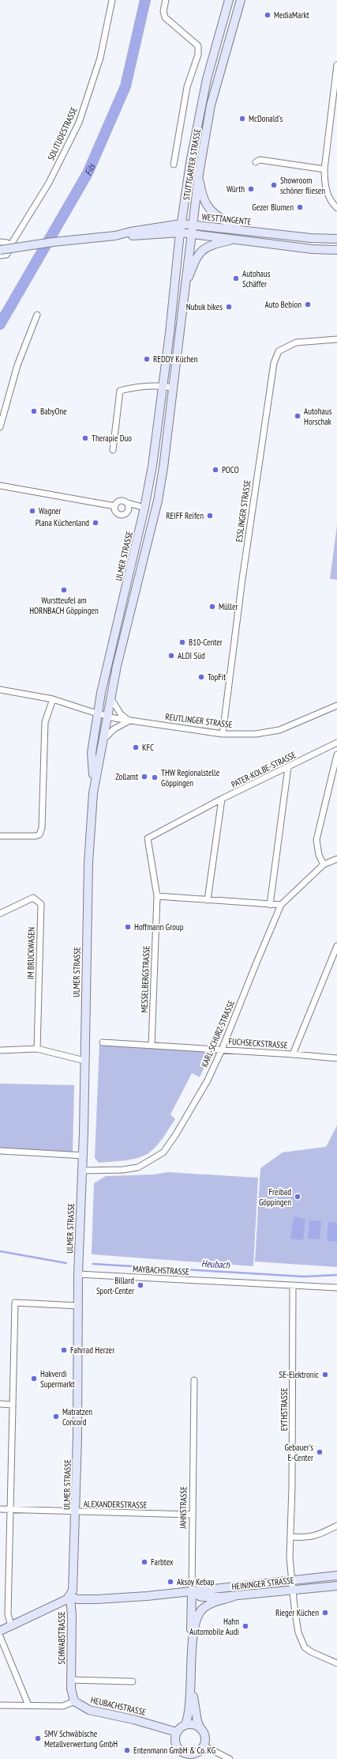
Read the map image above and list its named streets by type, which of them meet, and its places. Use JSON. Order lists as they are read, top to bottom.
{
  "streets": {
    "main road": [
      "STUTTGARTER STRASSE",
      "WESTTANGENTE",
      "ULMER STRASSE",
      "JAHNSTRASSE",
      "HEININGER STRASSE",
      "SCHWABSTRASSE",
      "HEUBACHSTRASSE"
    ],
    "street": [
      "SOLITUDESTRASSE",
      "ESSLINGER STRASSE",
      "REUTLINGER STRASSE",
      "PATER-KOLBE-STRASSE",
      "IM BRUCKWASEN",
      "MESSELBERGSTRASSE",
      "KARL-SCHURZ-STRASSE",
      "FUCHSECKSTRASSE",
      "MAYBACHSTRASSE",
      "EYTHSTRASSE",
      "ALEXANDERSTRASSE"
    ]
  },
  "crossings": [
    ["STUTTGARTER STRASSE", "WESTTANGENTE"],
    ["STUTTGARTER STRASSE", "ULMER STRASSE"],
    ["ESSLINGER STRASSE", "REUTLINGER STRASSE"],
    ["ULMER STRASSE", "REUTLINGER STRASSE"],
    ["ULMER STRASSE", "KARL-SCHURZ-STRASSE"],
    ["ULMER STRASSE", "MAYBACHSTRASSE"],
    ["ULMER STRASSE", "ALEXANDERSTRASSE"],
    ["ULMER STRASSE", "HEININGER STRASSE"],
    ["ULMER STRASSE", "SCHWABSTRASSE"],
    ["PATER-KOLBE-STRASSE", "MESSELBERGSTRASSE"],
    ["MESSELBERGSTRASSE", "FUCHSECKSTRASSE"],
    ["KARL-SCHURZ-STRASSE", "FUCHSECKSTRASSE"],
    ["MAYBACHSTRASSE", "EYTHSTRASSE"],
    ["EYTHSTRASSE", "HEININGER STRASSE"],
    ["ALEXANDERSTRASSE", "JAHNSTRASSE"],
    ["JAHNSTRASSE", "HEININGER STRASSE"],
    ["JAHNSTRASSE", "HEUBACHSTRASSE"],
    ["HEININGER STRASSE", "SCHWABSTRASSE"],
    ["SCHWABSTRASSE", "HEUBACHSTRASSE"]
  ],
  "water": ["Fils", "Heubach"],
  "places": [
    "MediaMarkt",
    "McDonald's",
    "Showroom schöner fliesen",
    "Würth",
    "Gezer Blumen",
    "Autohaus Schäffer",
    "Auto Bebion",
    "Nubuk bikes",
    "REDDY Küchen",
    "BabyOne",
    "Autohaus Horschak",
    "Therapie Duo",
    "POCO",
    "Wagner",
    "REIFF Reifen",
    "Plana Küchenland",
    "Wurstteufel am HORNBACH Göppingen",
    "Müller",
    "B10-Center",
    "ALDI Süd",
    "TopFit",
    "KFC",
    "Zollamt",
    "THW Regionalstelle Göppingen",
    "Hoffmann Group",
    "Freibad Göppingen",
    "Billard Sport-Center",
    "Fahrrad Herzer",
    "SE-Elektronic",
    "Hakverdi Supermarkt",
    "Matratzen Concord",
    "Gebauer's E-Center",
    "Farbtex",
    "Aksoy Kebap",
    "Rieger Küchen",
    "Hahn Automobile Audi",
    "SMV Schwäbische Metallverwertung GmbH",
    "Entenmann GmbH & Co. KG"
  ]
}
